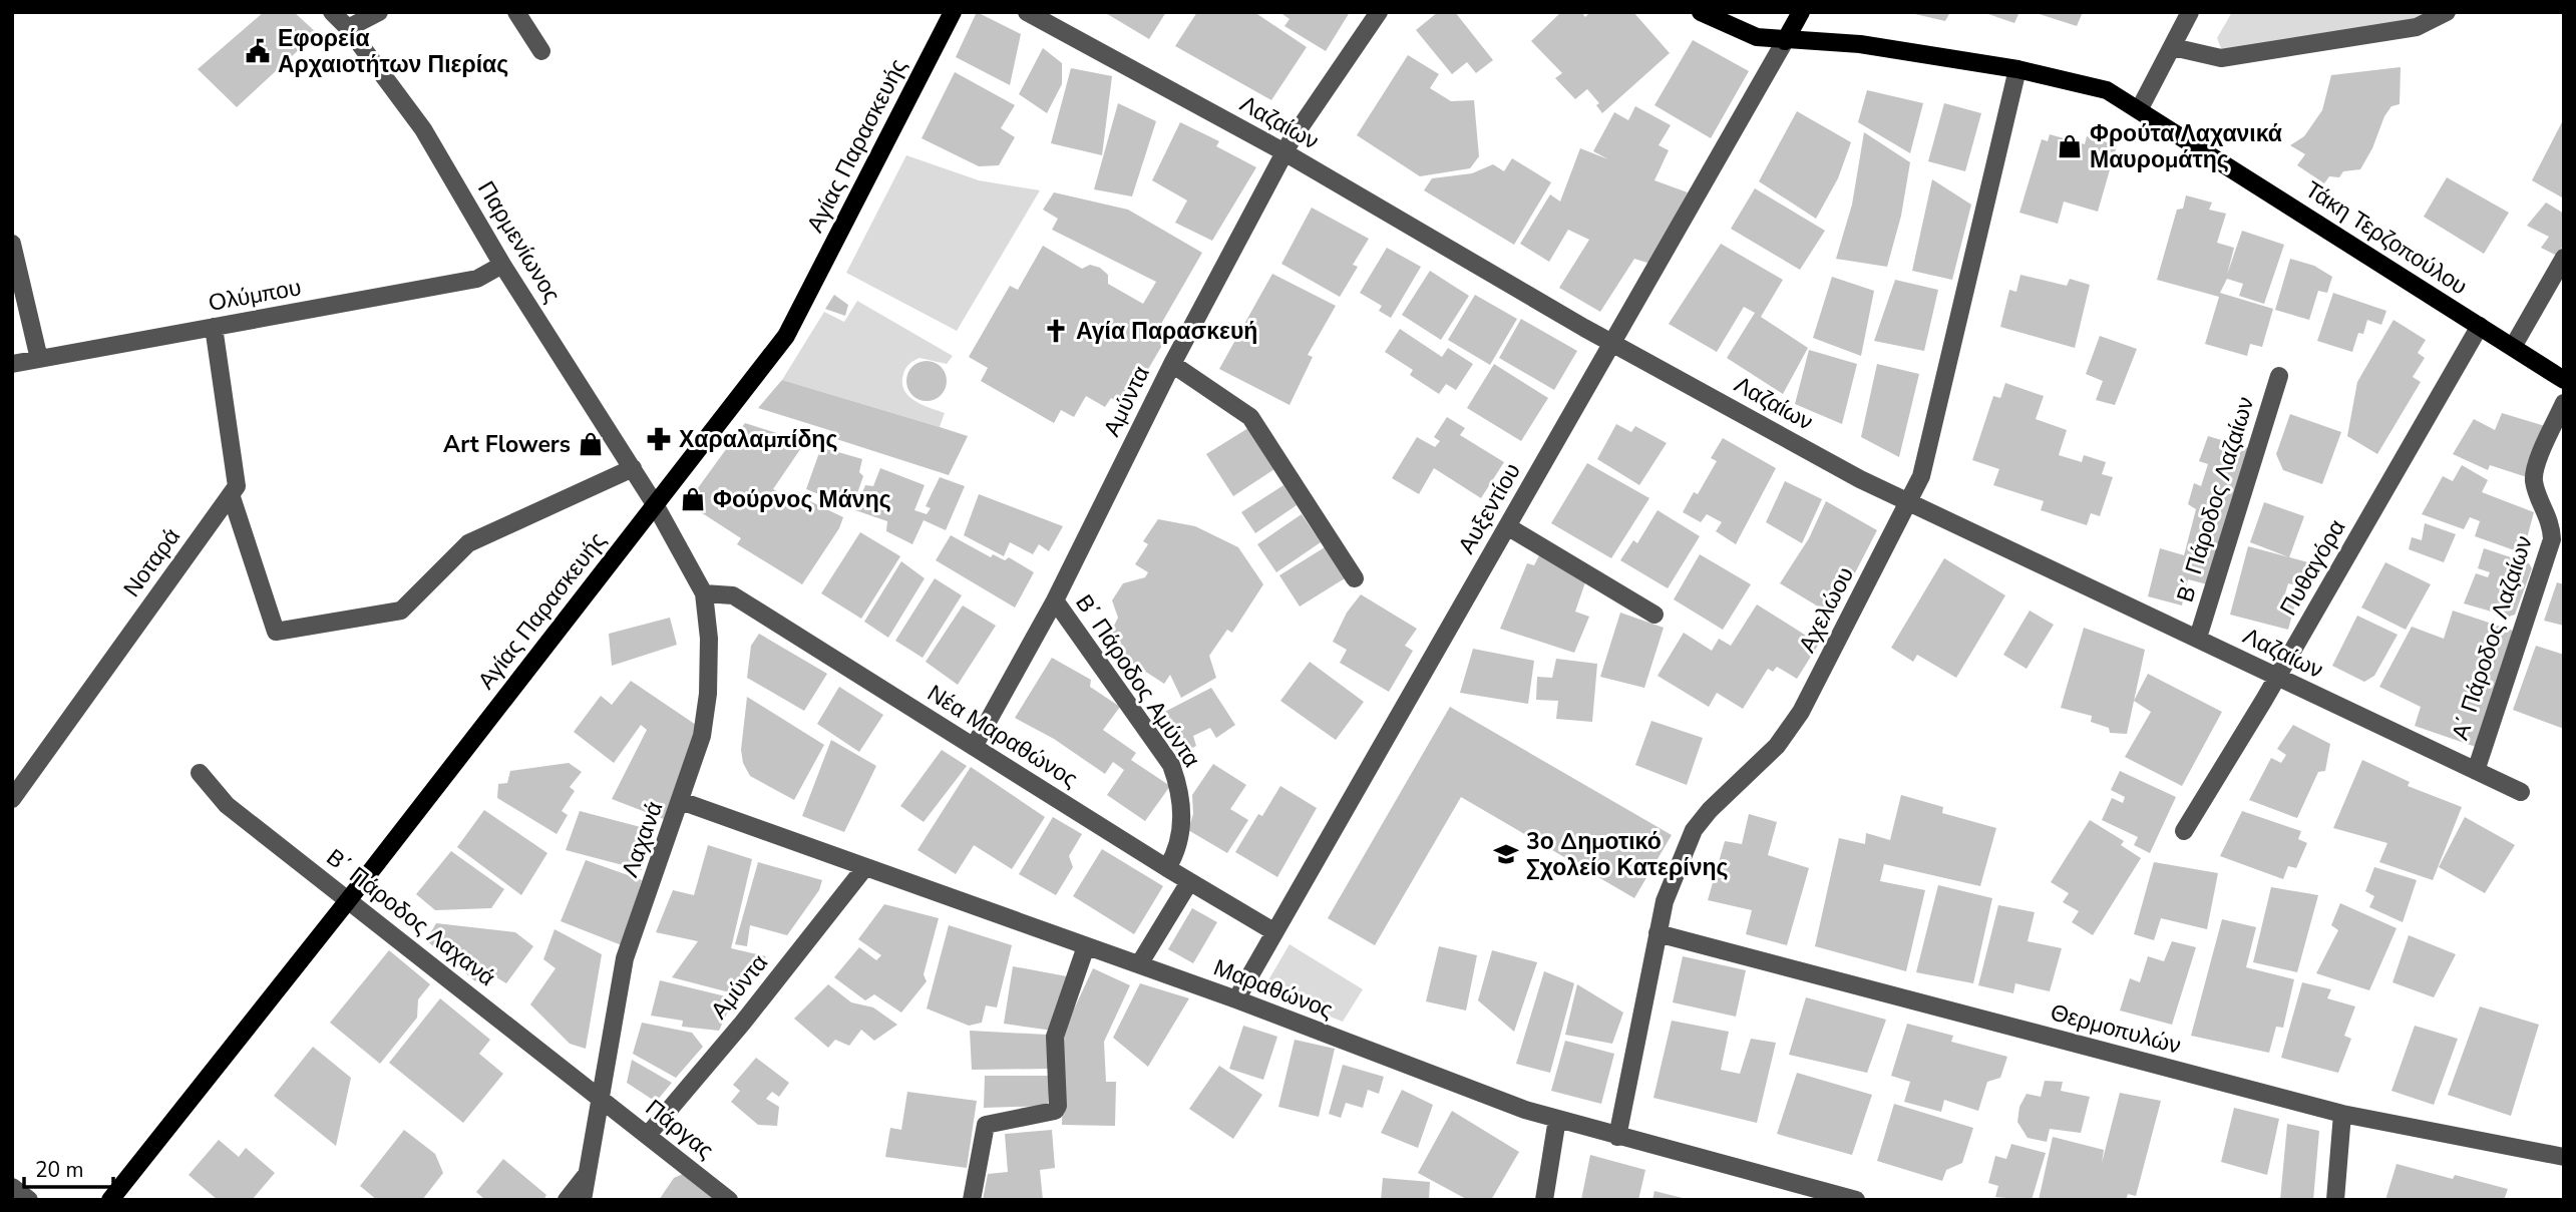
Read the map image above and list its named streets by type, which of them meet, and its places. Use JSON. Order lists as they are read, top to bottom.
{
  "streets": {
    "main road": ["Αγίας Παρασκευής", "Τάκη Τερζοπούλου"],
    "street": [
      "Λαζαίων",
      "Παρμενίωνος",
      "Ολύμπου",
      "Αμύντα",
      "Β΄ Πάροδος Λαζαίων",
      "Αυξεντίου",
      "Νοταρά",
      "Πυθαγόρα",
      "Αχελώου",
      "Α΄ Πάροδος Λαζαίων",
      "Β΄ Πάροδος Αμύντα",
      "Νέα Μαραθώνος",
      "Λαχανά",
      "Β΄ Πάροδος Λαχανά",
      "Μαραθώνος",
      "Θερμοπυλών",
      "Πάργας"
    ]
  },
  "crossings": [
    ["Λαζαίων", "Αμύντα"],
    ["Λαζαίων", "Β΄ Πάροδος Λαζαίων"],
    ["Λαζαίων", "Αυξεντίου"],
    ["Λαζαίων", "Πυθαγόρα"],
    ["Λαζαίων", "Αχελώου"],
    ["Λαζαίων", "Α΄ Πάροδος Λαζαίων"],
    ["Αγίας Παρασκευής", "Παρμενίωνος"],
    ["Αγίας Παρασκευής", "Λαχανά"],
    ["Αγίας Παρασκευής", "Β΄ Πάροδος Λαχανά"],
    ["Τάκη Τερζοπούλου", "Αυξεντίου"],
    ["Τάκη Τερζοπούλου", "Πυθαγόρα"],
    ["Τάκη Τερζοπούλου", "Αχελώου"],
    ["Παρμενίωνος", "Ολύμπου"],
    ["Παρμενίωνος", "Λαχανά"],
    ["Αμύντα", "Β΄ Πάροδος Αμύντα"],
    ["Αμύντα", "Νέα Μαραθώνος"],
    ["Αμύντα", "Μαραθώνος"],
    ["Αμύντα", "Πάργας"],
    ["Αυξεντίου", "Νέα Μαραθώνος"],
    ["Αυξεντίου", "Μαραθώνος"],
    ["Αχελώου", "Μαραθώνος"],
    ["Αχελώου", "Θερμοπυλών"],
    ["Β΄ Πάροδος Αμύντα", "Νέα Μαραθώνος"],
    ["Νέα Μαραθώνος", "Λαχανά"],
    ["Λαχανά", "Β΄ Πάροδος Λαχανά"],
    ["Λαχανά", "Μαραθώνος"],
    ["Λαχανά", "Πάργας"],
    ["Β΄ Πάροδος Λαχανά", "Πάργας"]
  ],
  "places": {
    "public building": ["Εφορεία Αρχαιοτήτων Πιερίας"],
    "shop": ["Φρούτα Λαχανικά Μαυρομάτης", "Art Flowers", "Φούρνος Μάνης"],
    "church": ["Αγία Παρασκευή"],
    "pharmacy": ["Χαραλαμπίδης"],
    "school or university": ["3ο Δημοτικό Σχολείο Κατερίνης"]
  },
  "scale_bar": "20 m"
}
